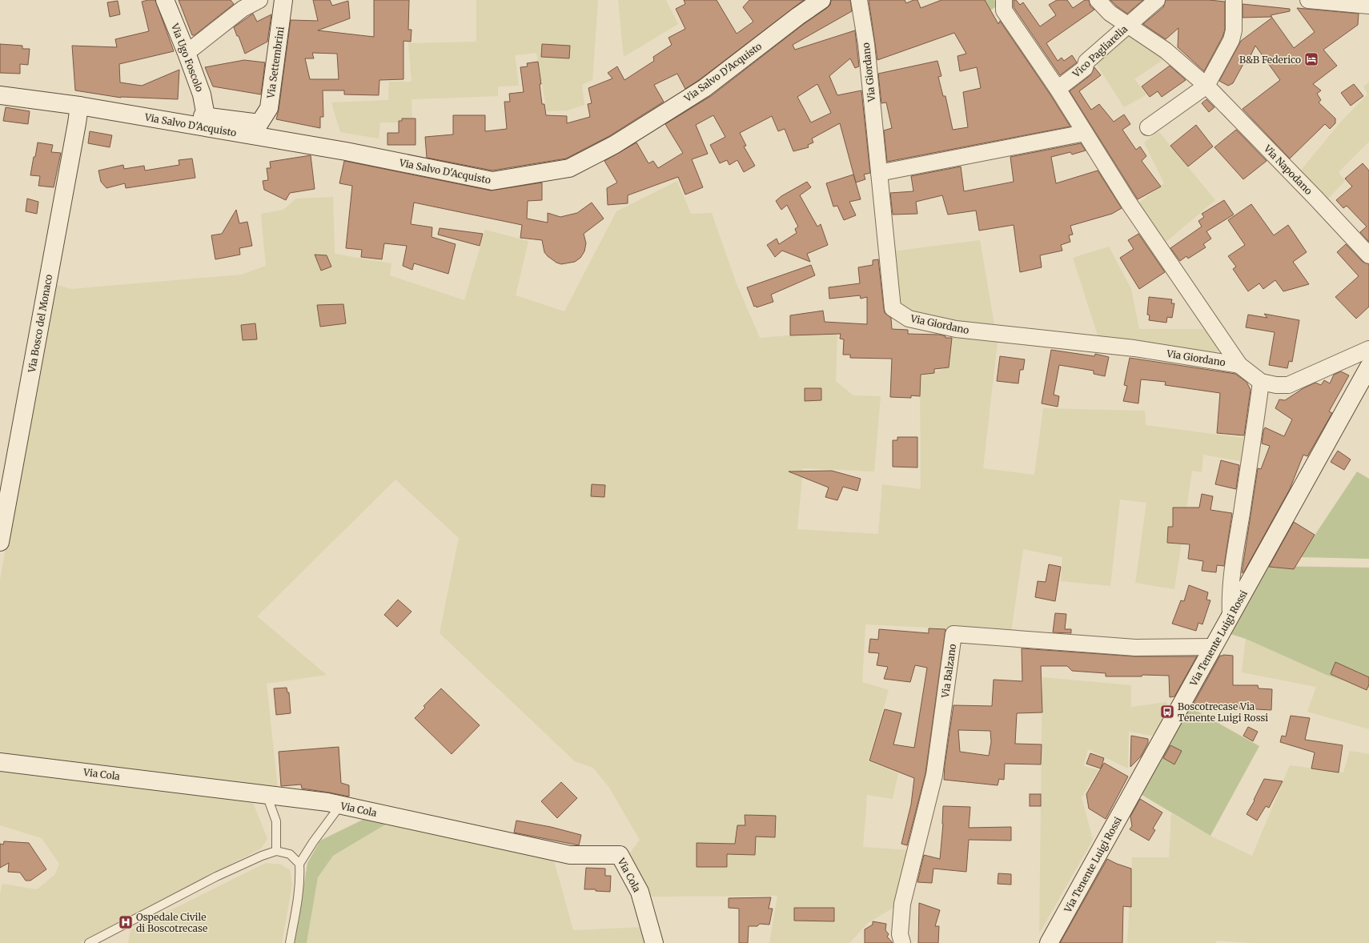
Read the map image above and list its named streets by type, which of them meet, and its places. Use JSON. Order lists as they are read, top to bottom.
{
  "streets": {
    "street": [
      "Vico Pagliarelia",
      "Via Ugo Foscolo",
      "Via Settembrini",
      "Via Salvo D'Acquisto",
      "Via Giordano",
      "Via Napodano",
      "Via Bosco del Monaco",
      "Via Tenente Luigi Rossi",
      "Via Balzano",
      "Via Cola"
    ]
  },
  "crossings": [
    ["Vico Pagliarelia", "Via Napodano"],
    ["Via Salvo D'Acquisto", "Via Bosco del Monaco"],
    ["Via Tenente Luigi Rossi", "Via Balzano"]
  ],
  "places": {
    "hotel": ["B&B Federico"],
    "bus stop": ["Boscotrecase Via Tenente Luigi Rossi"],
    "hospital": ["Ospedale Civile di Boscotrecase"]
  }
}
